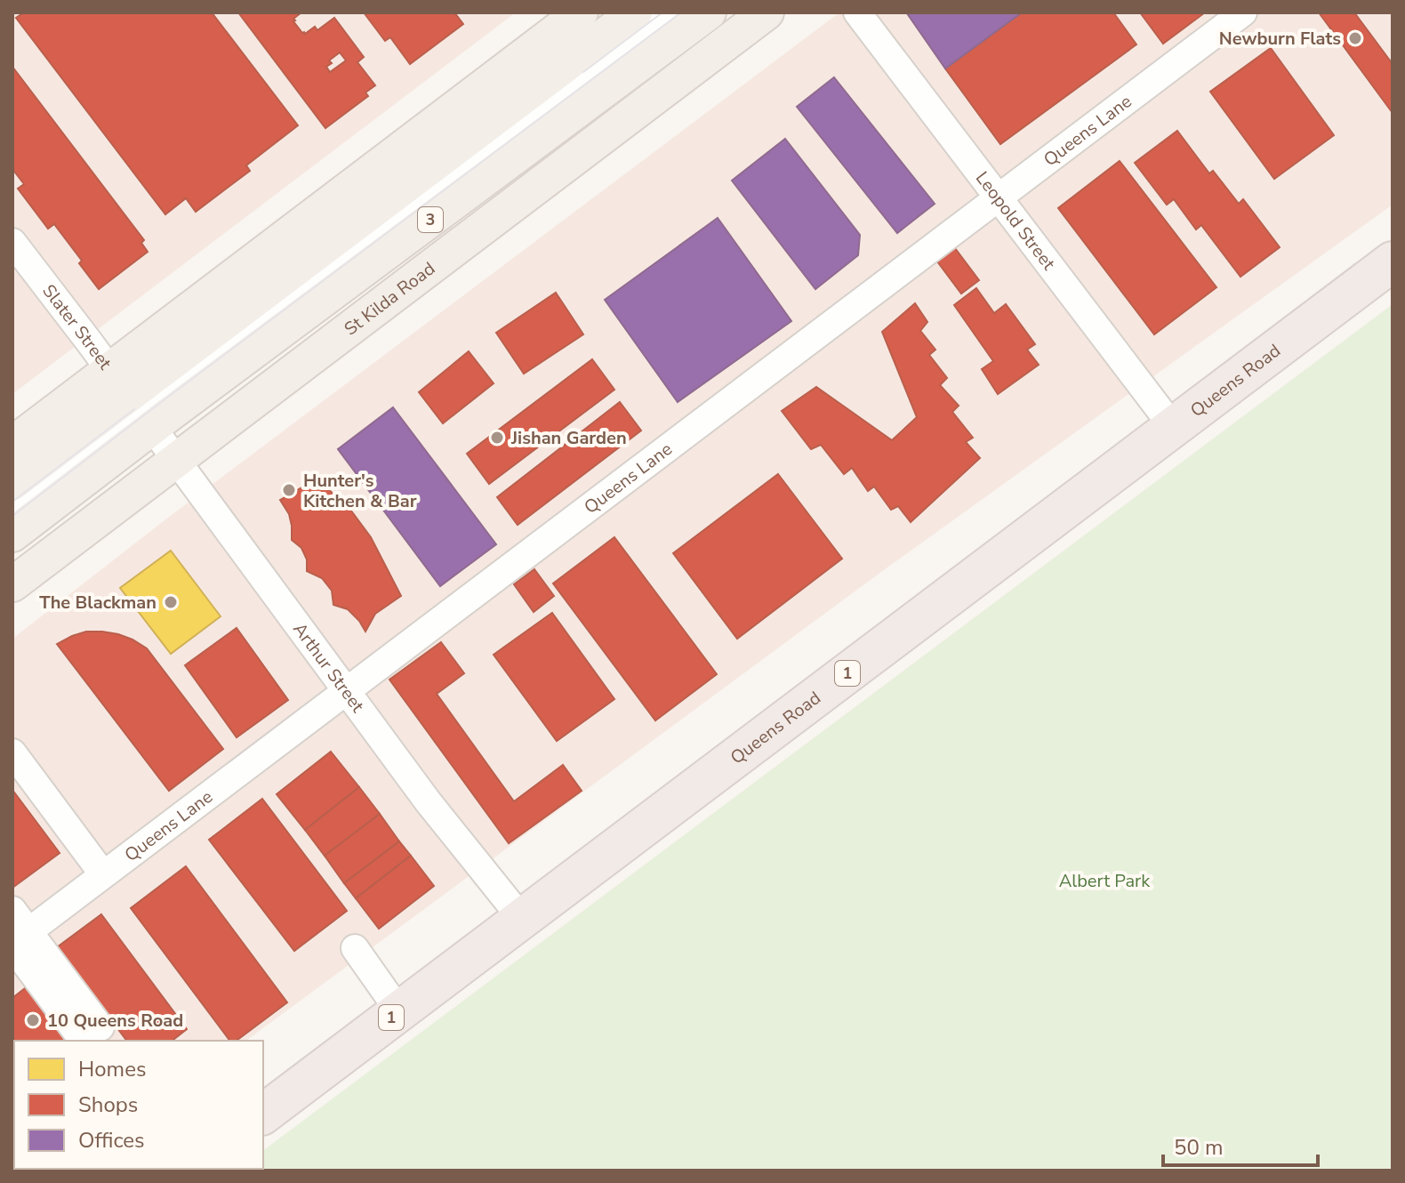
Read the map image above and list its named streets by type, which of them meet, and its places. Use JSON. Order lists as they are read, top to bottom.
{
  "streets": {
    "highway": ["Queens Road", "1"],
    "main road": ["3", "St Kilda Road"],
    "street": [
      "Queens Lane",
      "Leopold Street",
      "Slater Street",
      "Arthur Street"
    ]
  },
  "crossings": [
    ["Queens Lane", "Leopold Street"],
    ["Queens Lane", "Arthur Street"],
    ["3", "Slater Street"],
    ["3", "Arthur Street"],
    ["Leopold Street", "Queens Road"],
    ["St Kilda Road", "Arthur Street"],
    ["Slater Street", "Arthur Street"],
    ["Queens Road", "Arthur Street"]
  ],
  "parks": ["Albert Park"],
  "places": [
    "Newburn Flats",
    "Jishan Garden",
    "Hunter's Kitchen & Bar",
    "The Blackman",
    "10 Queens Road"
  ],
  "legend": ["Homes", "Shops", "Offices"],
  "scale_bar": "50 m"
}
